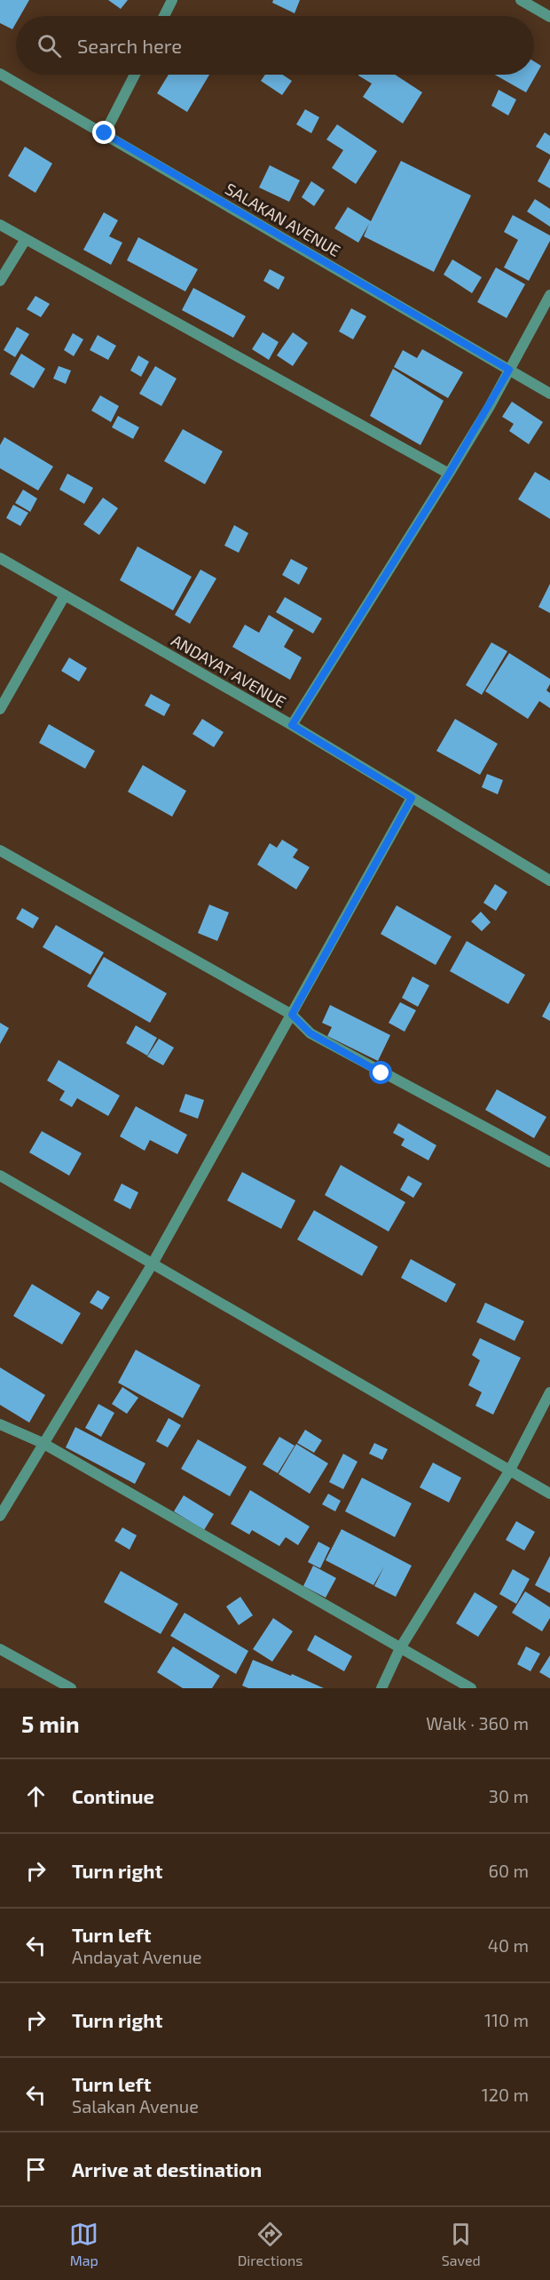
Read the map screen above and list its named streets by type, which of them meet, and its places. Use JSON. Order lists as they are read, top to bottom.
{
  "streets": {
    "street": ["SALAKAN AVENUE", "ANDAYAT AVENUE"]
  },
  "page": {
    "search": "Search here",
    "heading": ["5 min", "Walk · 360 m"],
    "list": [
      ["Continue", "30 m"],
      ["Turn right", "60 m"],
      ["Turn left", "Andayat Avenue", "40 m"],
      ["Turn right", "110 m"],
      ["Turn left", "Salakan Avenue", "120 m"],
      "Arrive at destination"
    ],
    "nav": ["Map", "Directions", "Saved"]
  }
}
